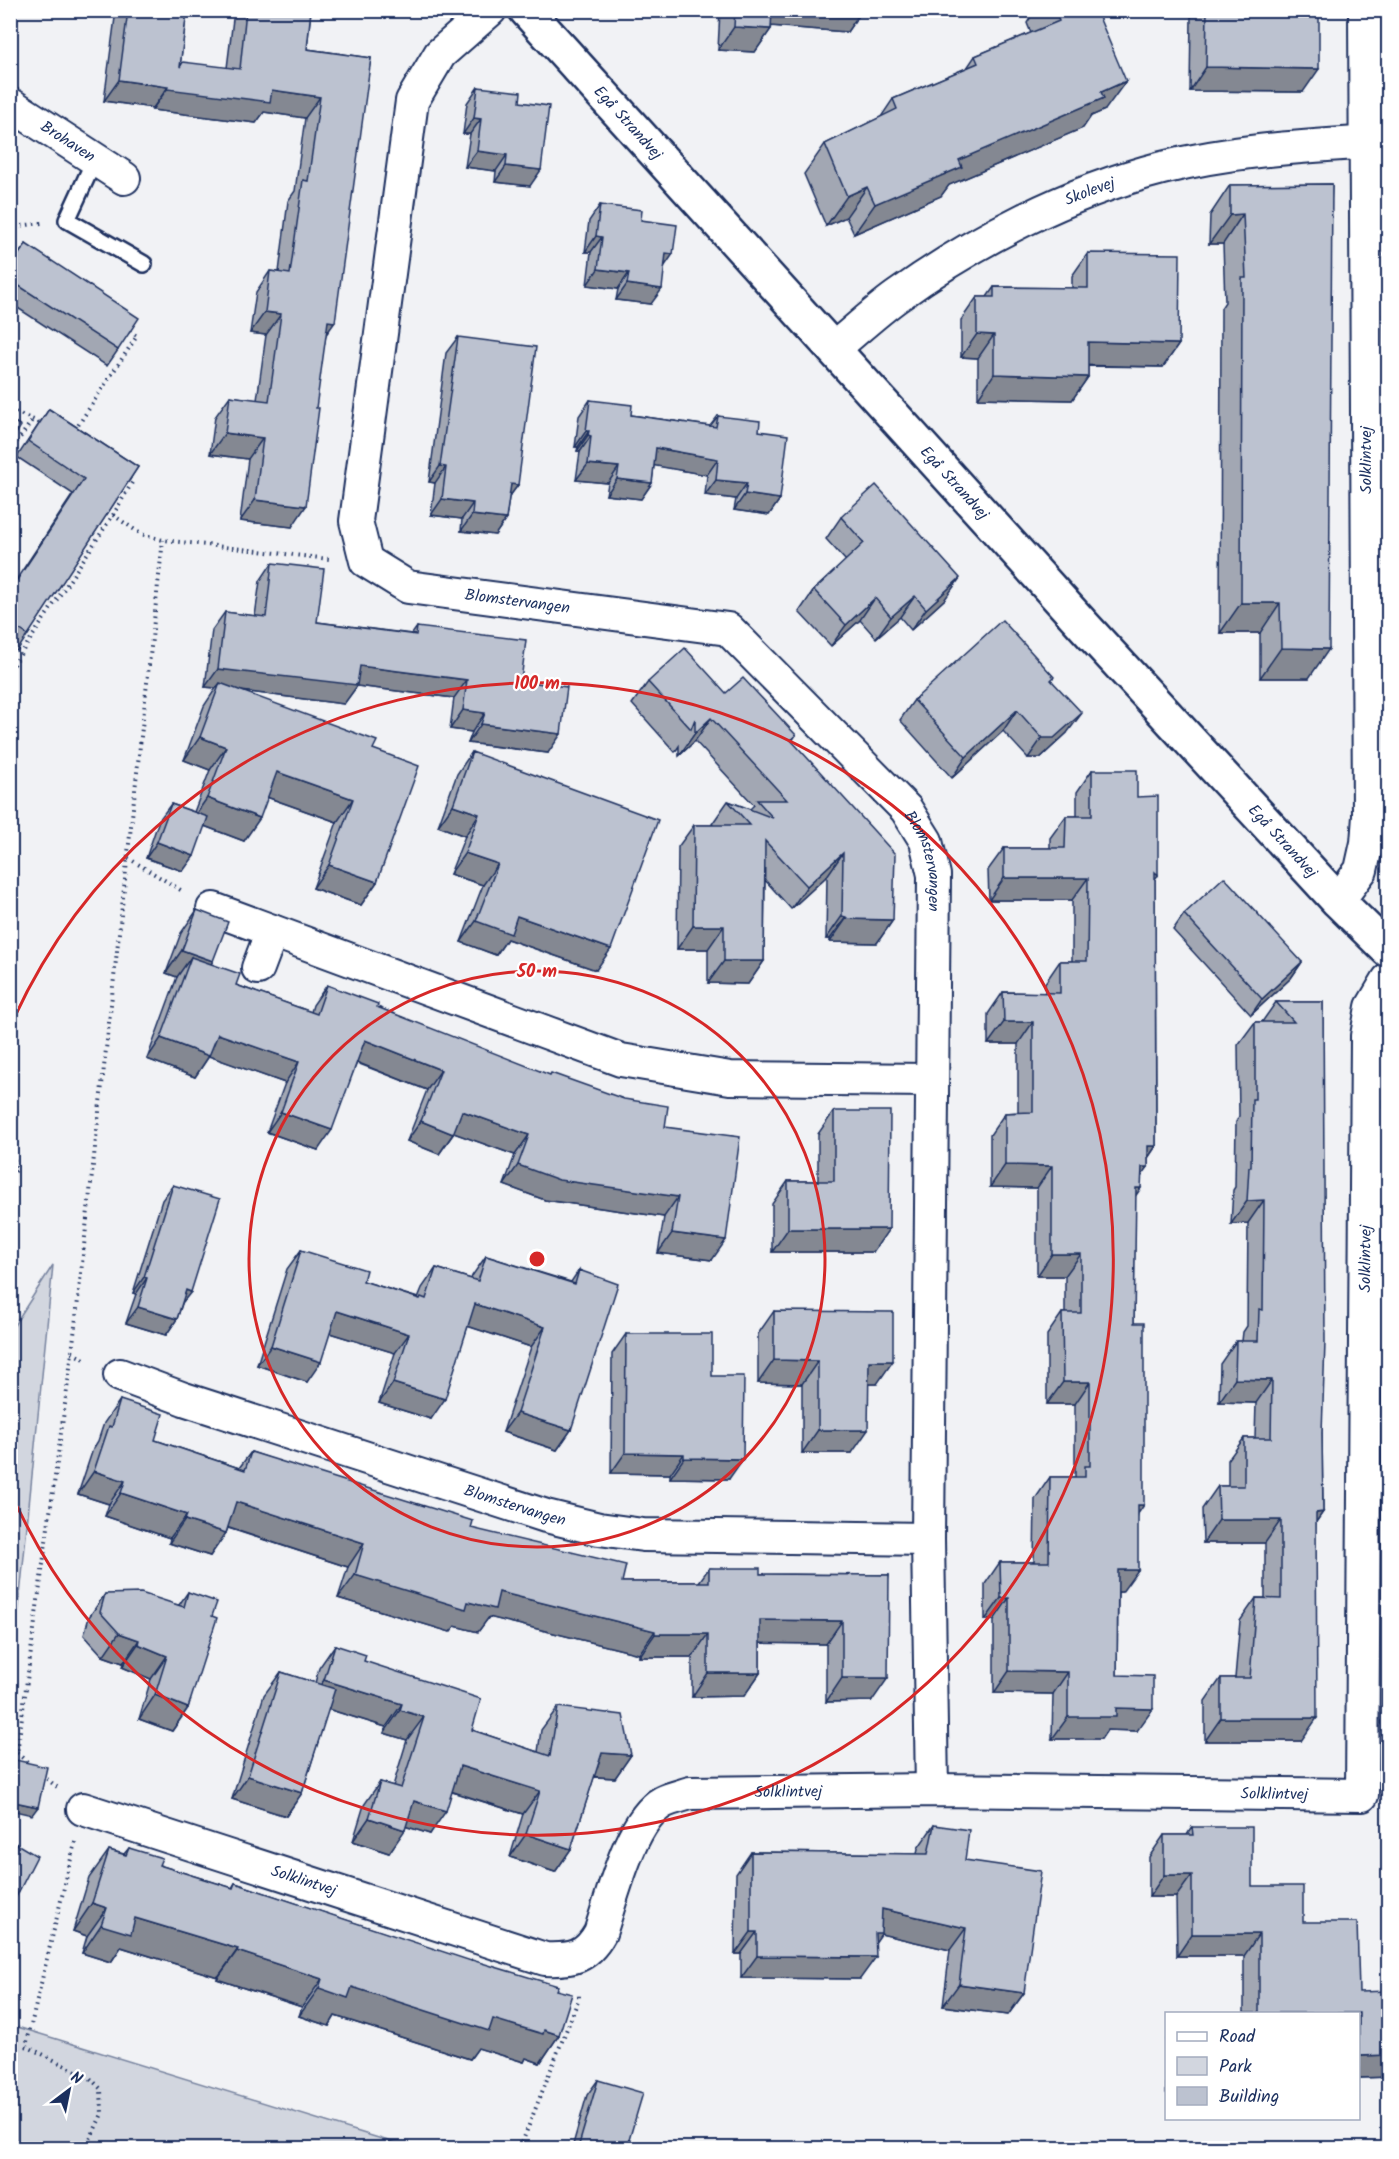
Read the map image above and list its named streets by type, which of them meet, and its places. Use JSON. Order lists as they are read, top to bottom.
{
  "streets": {
    "street": [
      "Egå Strandvej",
      "Brohaven",
      "Skolevej",
      "Solklintvej",
      "Blomstervangen"
    ]
  },
  "crossings": [
    ["Egå Strandvej", "Skolevej"],
    ["Egå Strandvej", "Solklintvej"],
    ["Skolevej", "Solklintvej"],
    ["Solklintvej", "Blomstervangen"]
  ],
  "legend": ["Road", "Park", "Building"],
  "north": "top right",
  "rings": ["100 m", "50 m"]
}
